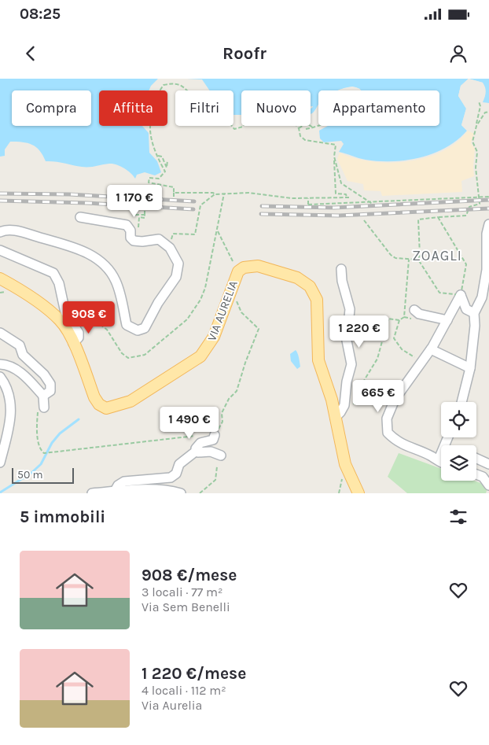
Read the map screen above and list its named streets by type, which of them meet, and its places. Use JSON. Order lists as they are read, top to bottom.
{
  "streets": {
    "main road": ["VIA AURELIA"]
  },
  "districts": ["ZOAGLI"],
  "scale_bar": "50 m",
  "page": {
    "status": "08:25",
    "header": "Roofr",
    "chip": [
      "Compra",
      "Affitta",
      "Filtri",
      "Nuovo",
      "Appartamento"
    ],
    "price": [
      "1 170 €",
      "908 €",
      "1 220 €",
      "665 €",
      "1 490 €"
    ],
    "scale": "50 m",
    "heading": "5 immobili",
    "list": [
      {
        "name": "908 €/mese",
        "note": "3 locali · 77 m² · Via Sem Benelli"
      },
      {
        "name": "1 220 €/mese",
        "note": "4 locali · 112 m² · Via Aurelia"
      }
    ]
  }
}
